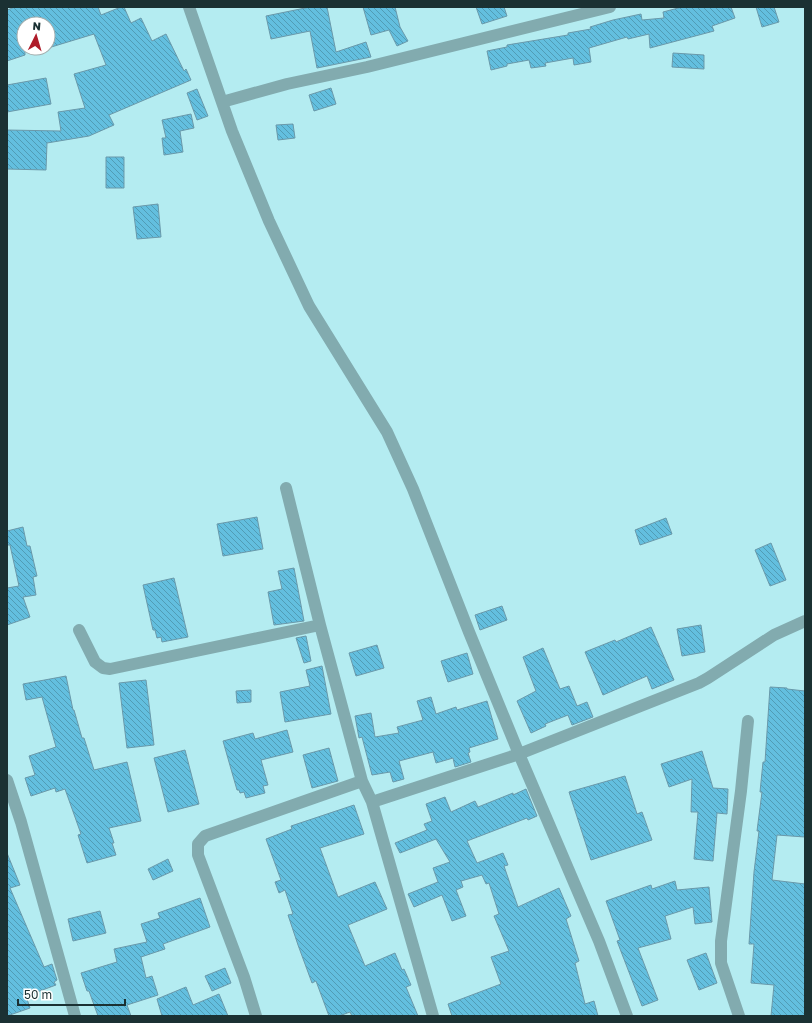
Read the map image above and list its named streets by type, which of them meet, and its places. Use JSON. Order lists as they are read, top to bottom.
{
  "scale_bar": "50 m",
  "north": "top"
}
